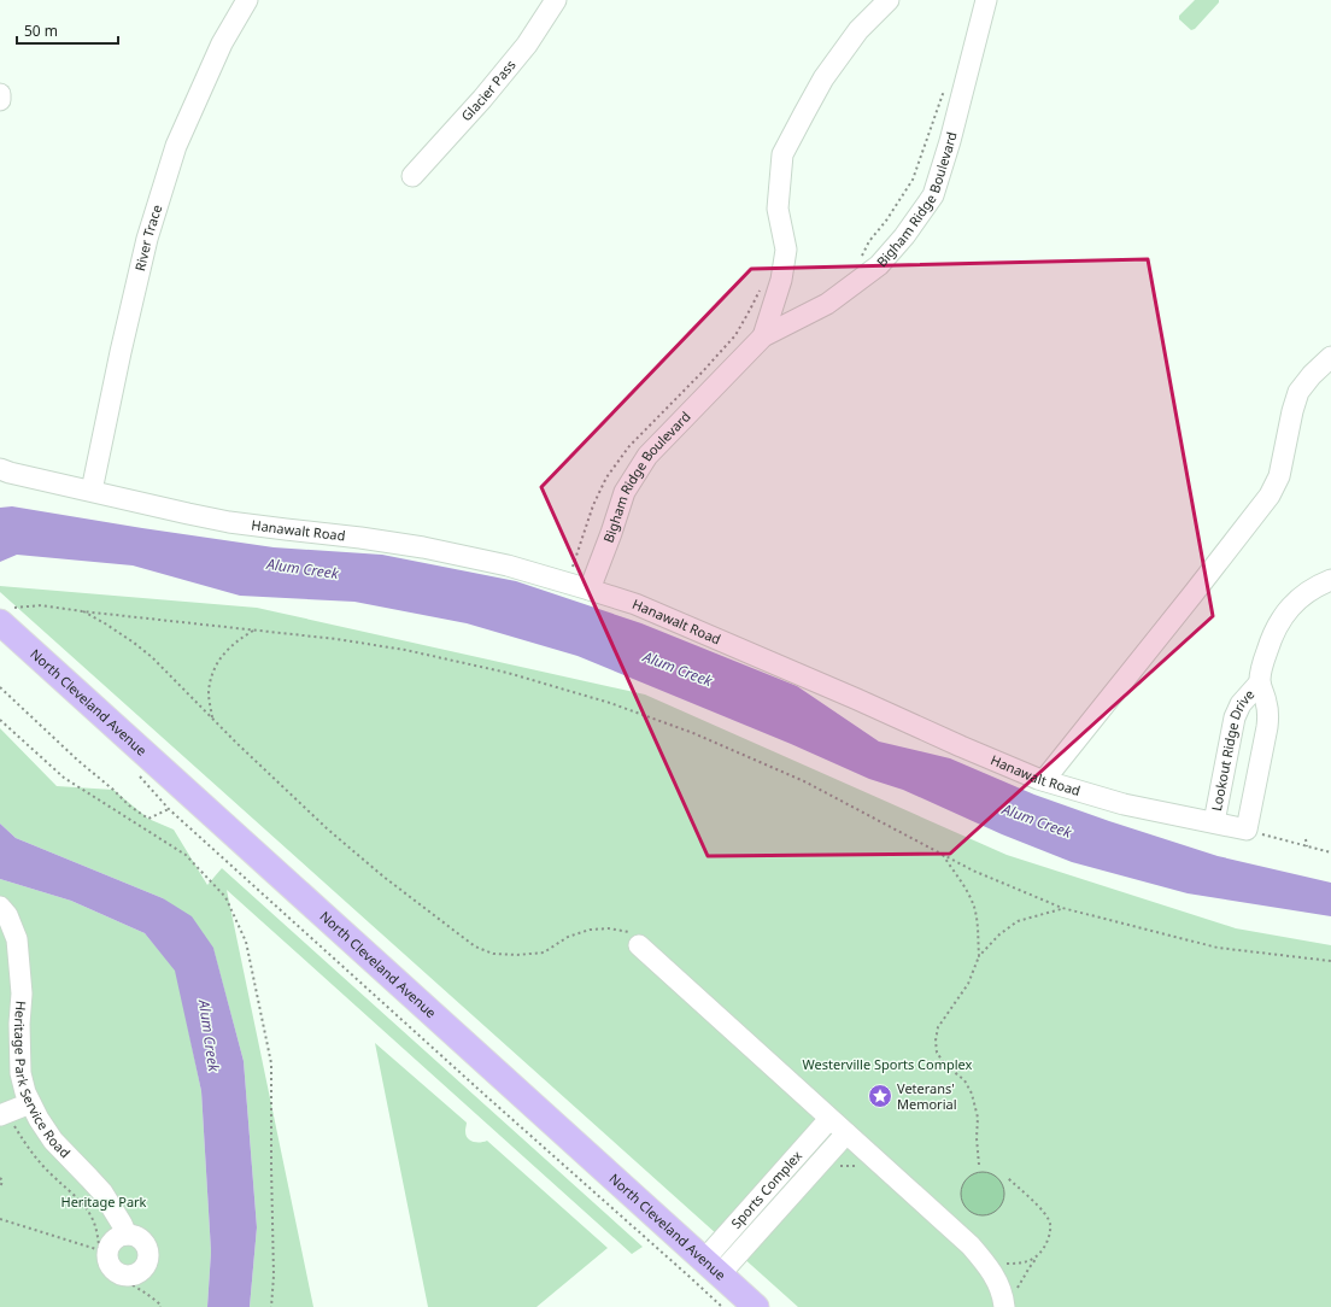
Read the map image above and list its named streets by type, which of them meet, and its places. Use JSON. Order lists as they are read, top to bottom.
{
  "streets": {
    "main road": ["North Cleveland Avenue"],
    "street": [
      "Glacier Pass",
      "Bigham Ridge Boulevard",
      "River Trace",
      "Hanawalt Road",
      "Lookout Ridge Drive",
      "Heritage Park Service Road",
      "Sports Complex"
    ]
  },
  "crossings": [
    ["Bigham Ridge Boulevard", "Hanawalt Road"],
    ["River Trace", "Hanawalt Road"],
    ["Hanawalt Road", "Lookout Ridge Drive"],
    ["North Cleveland Avenue", "Sports Complex"]
  ],
  "water": ["Alum Creek"],
  "parks": ["Westerville Sports Complex", "Heritage Park"],
  "places": {
    "place": ["Veterans' Memorial"]
  },
  "scale_bar": "50 m"
}
